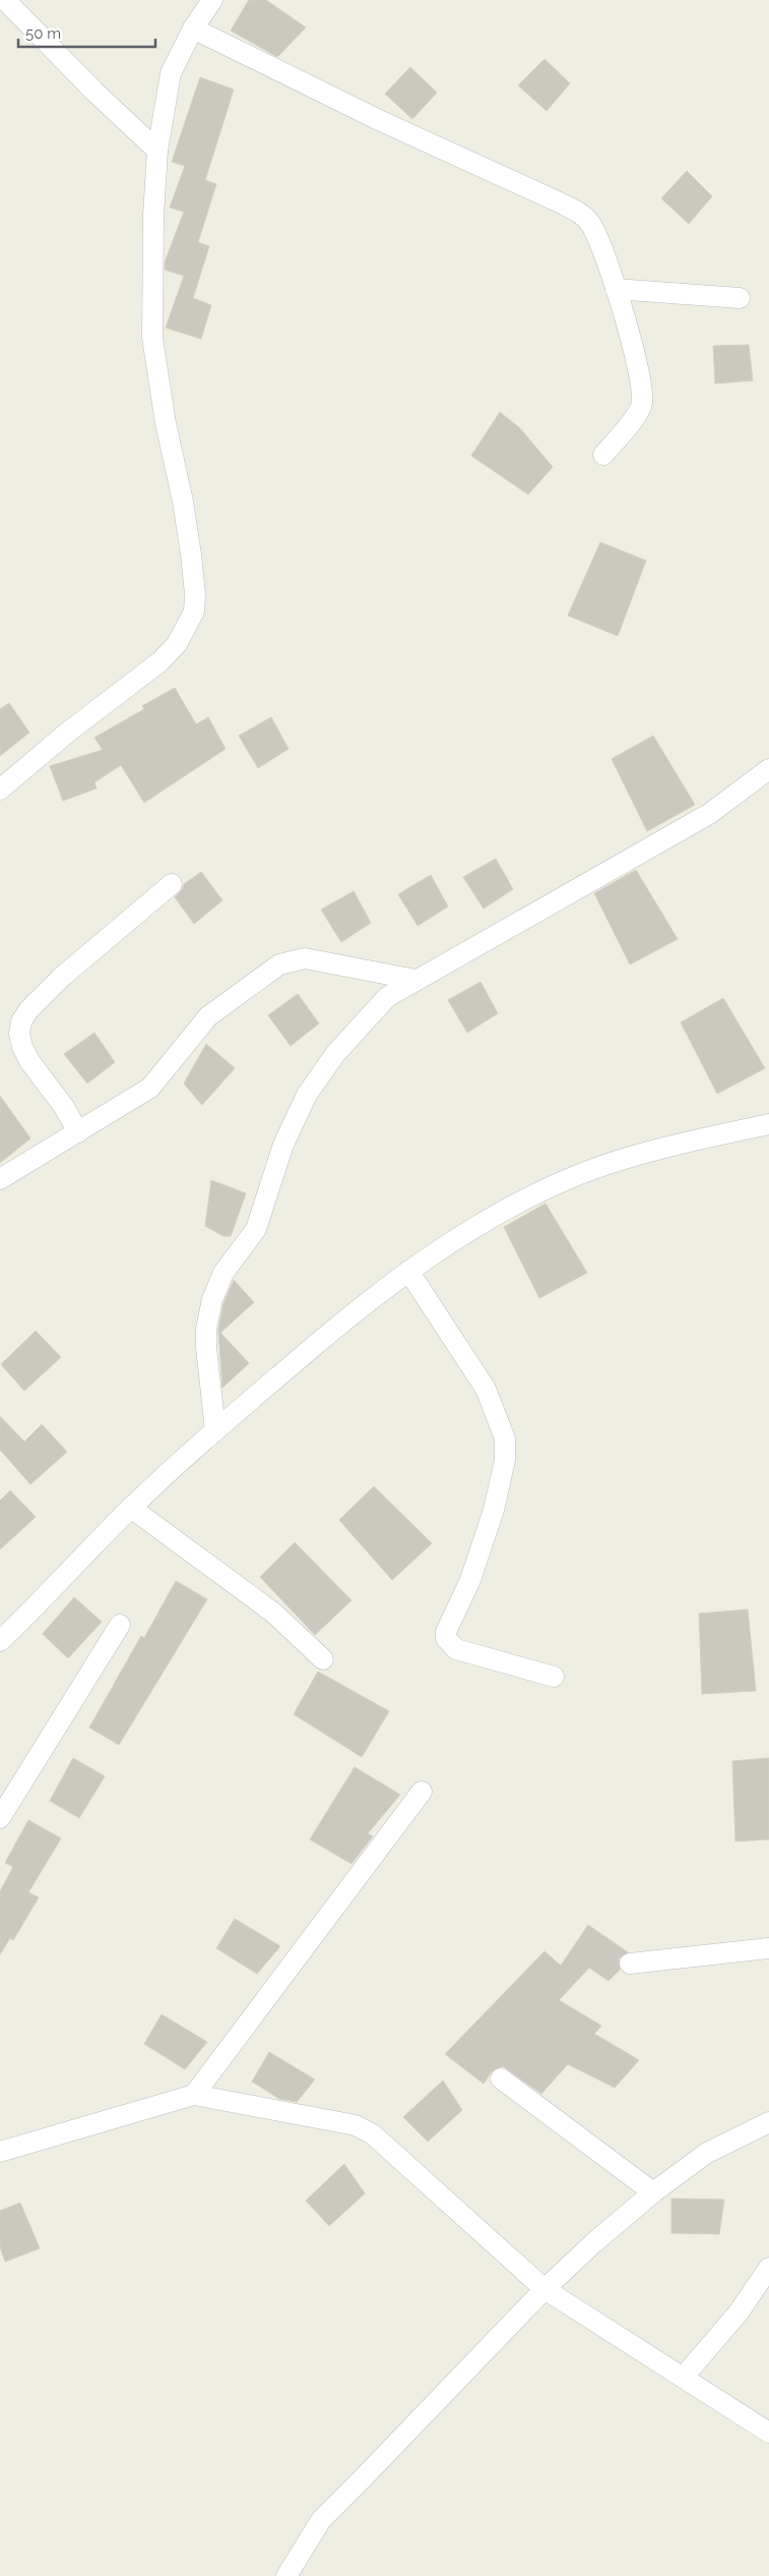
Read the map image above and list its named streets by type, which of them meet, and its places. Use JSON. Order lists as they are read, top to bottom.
{
  "scale_bar": "50 m"
}
